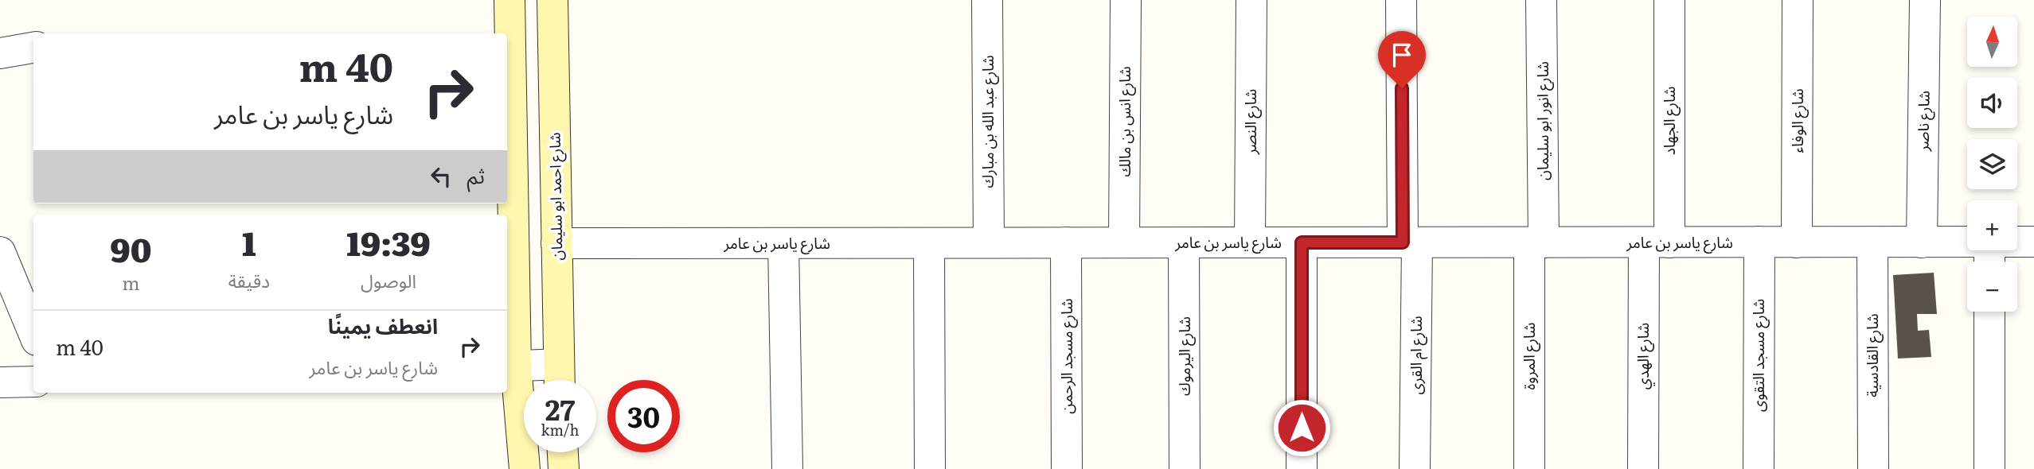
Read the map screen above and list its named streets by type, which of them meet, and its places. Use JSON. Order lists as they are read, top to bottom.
{
  "streets": {
    "main road": ["شارع احمد ابو سليمان"],
    "street": [
      "شارع انور ابو سليمان",
      "شارع الجهاد",
      "شارع الوفاء",
      "شارع ناصر",
      "شارع عبد الله بن مبارك",
      "شارع انس بن مالك",
      "شارع النصر",
      "شارع ياسر بن عامر",
      "شارع ام القرى",
      "شارع مسجد التقوى",
      "شارع القادسية",
      "شارع مسجد الرحمن",
      "شارع اليرموك",
      "شارع المروة",
      "شارع الهدي"
    ]
  },
  "crossings": [
    ["شارع انور ابو سليمان", "شارع ياسر بن عامر"],
    ["شارع انور ابو سليمان", "شارع المروة"],
    ["شارع الجهاد", "شارع ياسر بن عامر"],
    ["شارع الجهاد", "شارع الهدي"],
    ["شارع الوفاء", "شارع ياسر بن عامر"],
    ["شارع ناصر", "شارع ياسر بن عامر"],
    ["شارع عبد الله بن مبارك", "شارع ياسر بن عامر"],
    ["شارع انس بن مالك", "شارع ياسر بن عامر"],
    ["شارع النصر", "شارع ياسر بن عامر"],
    ["شارع احمد ابو سليمان", "شارع ياسر بن عامر"],
    ["شارع ياسر بن عامر", "شارع ام القرى"],
    ["شارع ياسر بن عامر", "شارع مسجد التقوى"],
    ["شارع ياسر بن عامر", "شارع القادسية"],
    ["شارع ياسر بن عامر", "شارع مسجد الرحمن"],
    ["شارع ياسر بن عامر", "شارع اليرموك"],
    ["شارع ياسر بن عامر", "شارع المروة"],
    ["شارع ياسر بن عامر", "شارع الهدي"]
  ],
  "north": "top",
  "page": {
    "map_buttons": ["+", "−"],
    "turn": ["40 m", "شارع ياسر بن عامر"],
    "then": "ثم",
    "eta": [
      "19:39",
      "الوصول",
      "1",
      "دقيقة",
      "90",
      "m"
    ],
    "list": [
      {
        "name": "انعطف يمينًا",
        "note": "شارع ياسر بن عامر",
        "value": "40 m"
      }
    ],
    "speed": "27 km/h",
    "limit": "30"
  }
}
